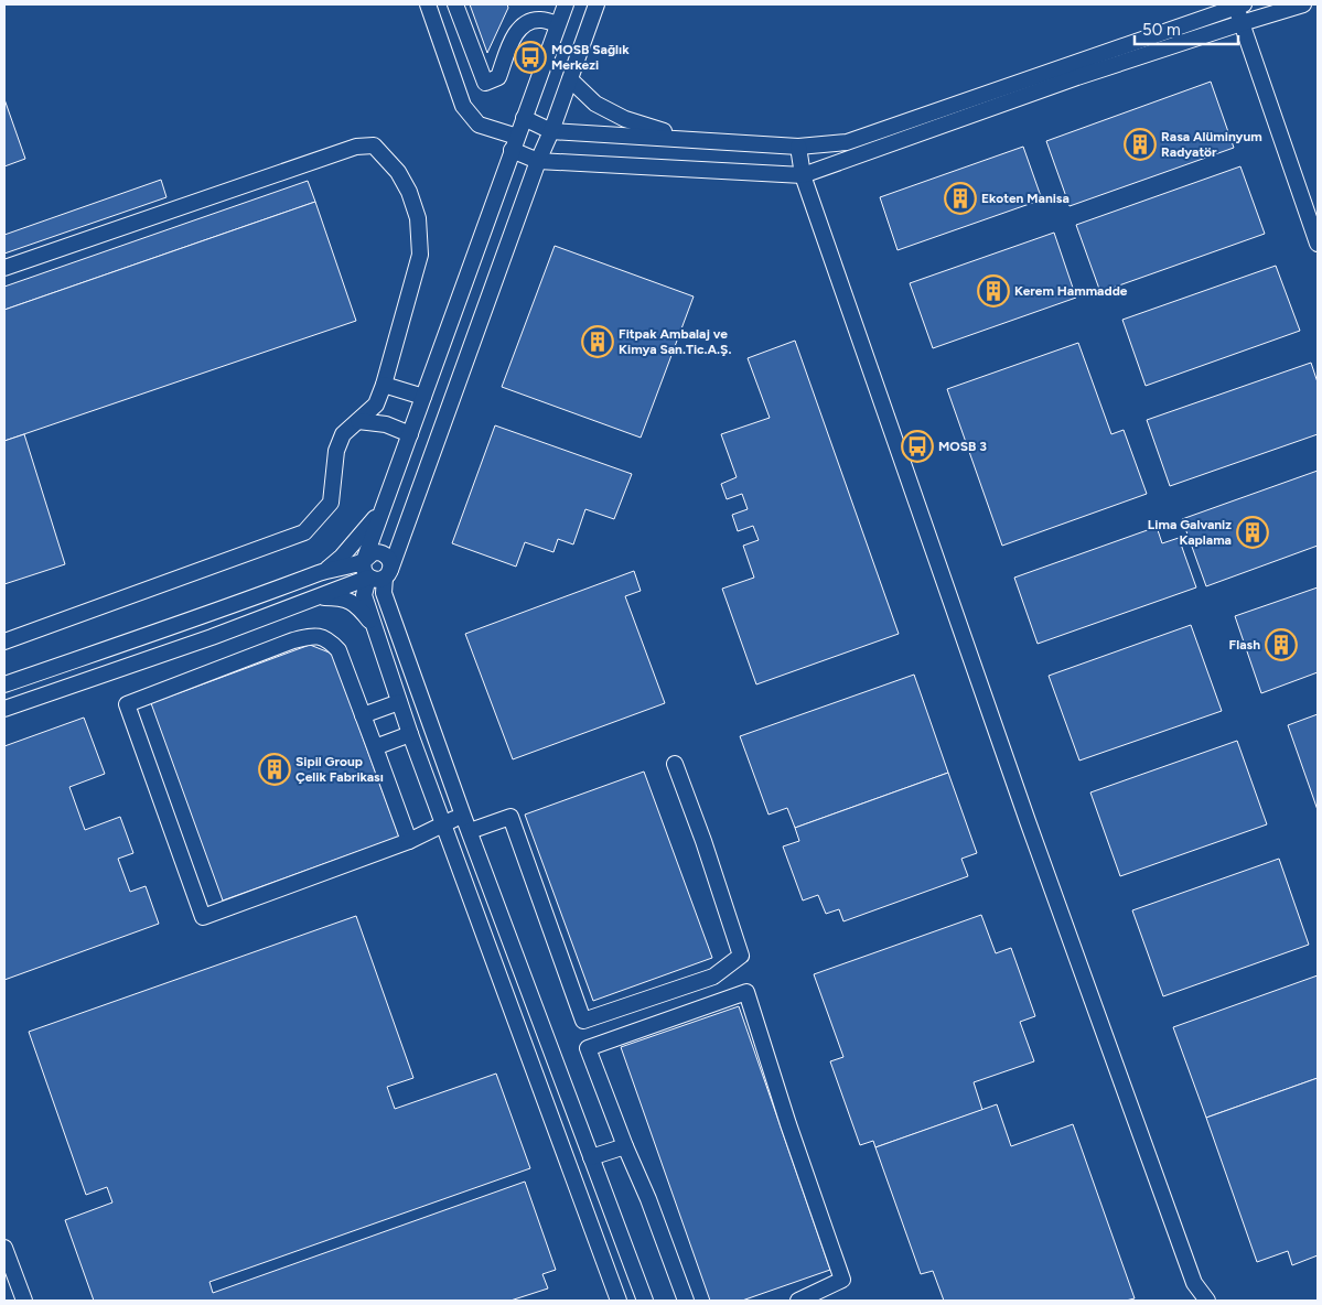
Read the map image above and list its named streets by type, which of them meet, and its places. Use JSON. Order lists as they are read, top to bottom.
{
  "places": {
    "bus stop": ["MOSB Sağlık Merkezi", "MOSB 3"],
    "building": [
      "Rasa Alüminyum Radyatör",
      "Ekoten Manisa",
      "Kerem Hammadde",
      "Fitpak Ambalaj ve Kimya San.Tic.A.Ş.",
      "Lima Galvaniz Kaplama",
      "Flash",
      "Sipil Group Çelik Fabrikası"
    ]
  },
  "scale_bar": "50 m"
}
